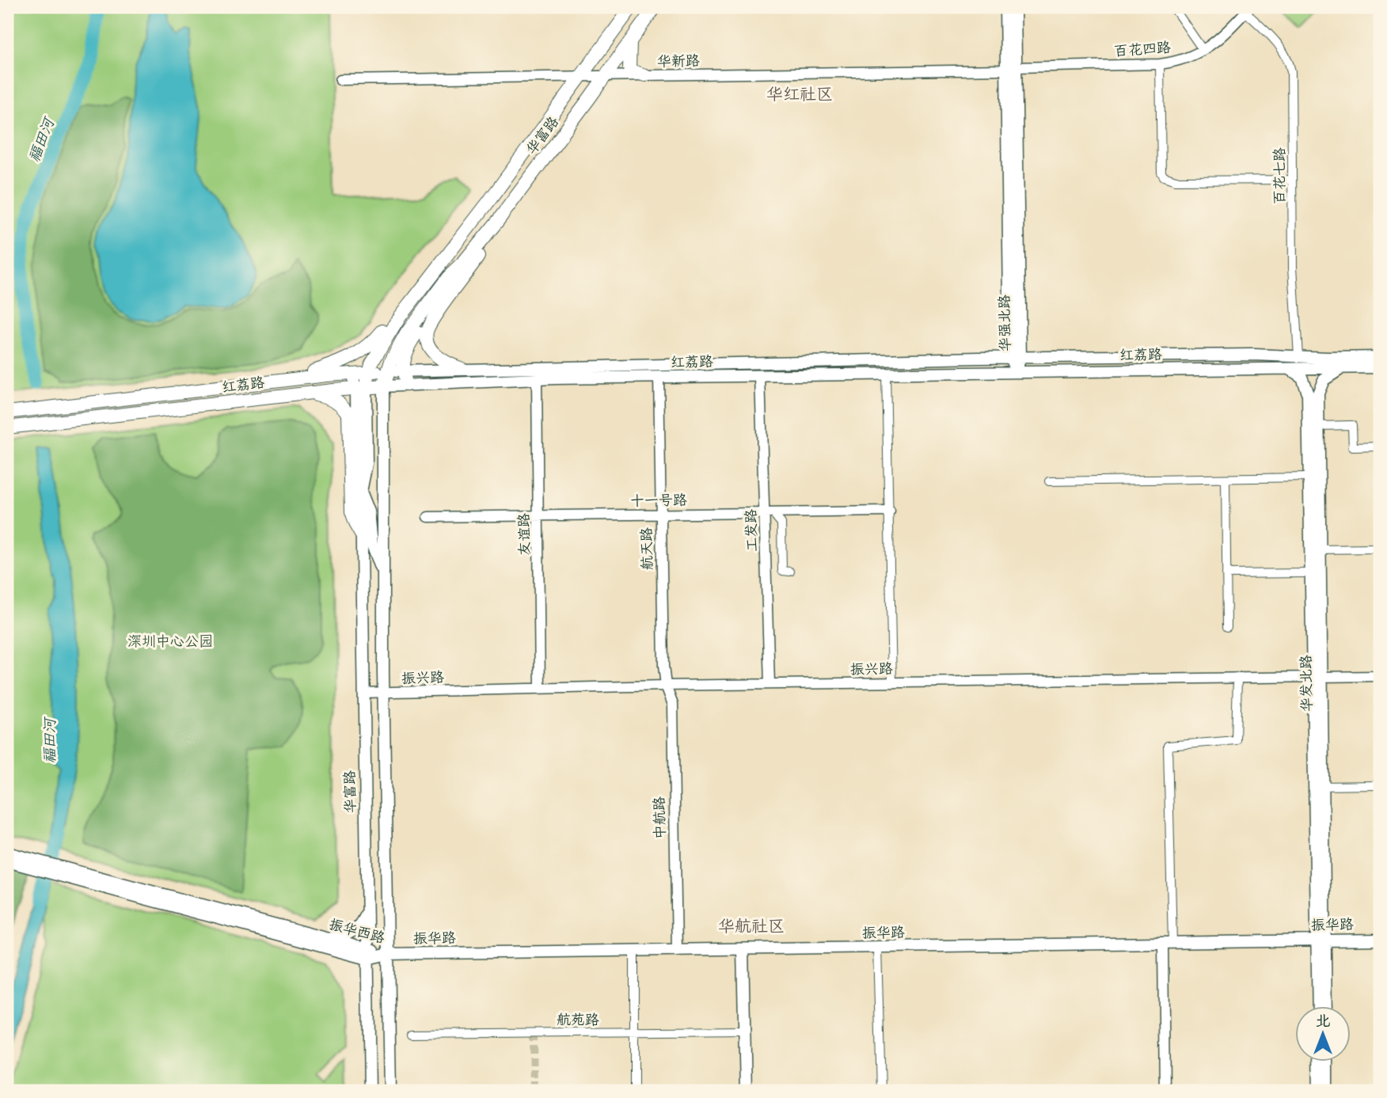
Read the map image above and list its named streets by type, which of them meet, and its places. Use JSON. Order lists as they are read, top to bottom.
{
  "streets": {
    "main road": [
      "华富路",
      "华强北路",
      "红荔路",
      "华发北路",
      "振华路",
      "振华西路"
    ],
    "street": [
      "百花四路",
      "华新路",
      "百花七路",
      "十一号路",
      "工发路",
      "友谊路",
      "航天路",
      "振兴路",
      "中航路",
      "航苑路"
    ]
  },
  "crossings": [
    ["百花四路", "华新路"],
    ["百花四路", "百花七路"],
    ["百花四路", "华强北路"],
    ["华新路", "华富路"],
    ["华新路", "华强北路"],
    ["华富路", "红荔路"],
    ["华富路", "振兴路"],
    ["华富路", "振华路"],
    ["华富路", "振华西路"],
    ["百花七路", "红荔路"],
    ["华强北路", "红荔路"],
    ["红荔路", "工发路"],
    ["红荔路", "友谊路"],
    ["红荔路", "航天路"],
    ["红荔路", "华发北路"],
    ["十一号路", "工发路"],
    ["十一号路", "友谊路"],
    ["十一号路", "航天路"],
    ["工发路", "振兴路"],
    ["友谊路", "振兴路"],
    ["航天路", "振兴路"],
    ["航天路", "中航路"],
    ["振兴路", "华发北路"],
    ["振兴路", "中航路"],
    ["华发北路", "振华路"],
    ["中航路", "振华路"],
    ["振华路", "振华西路"]
  ],
  "districts": ["华红社区", "华航社区"],
  "water": ["福田河"],
  "parks": ["深圳中心公园"],
  "north": "top"
}
